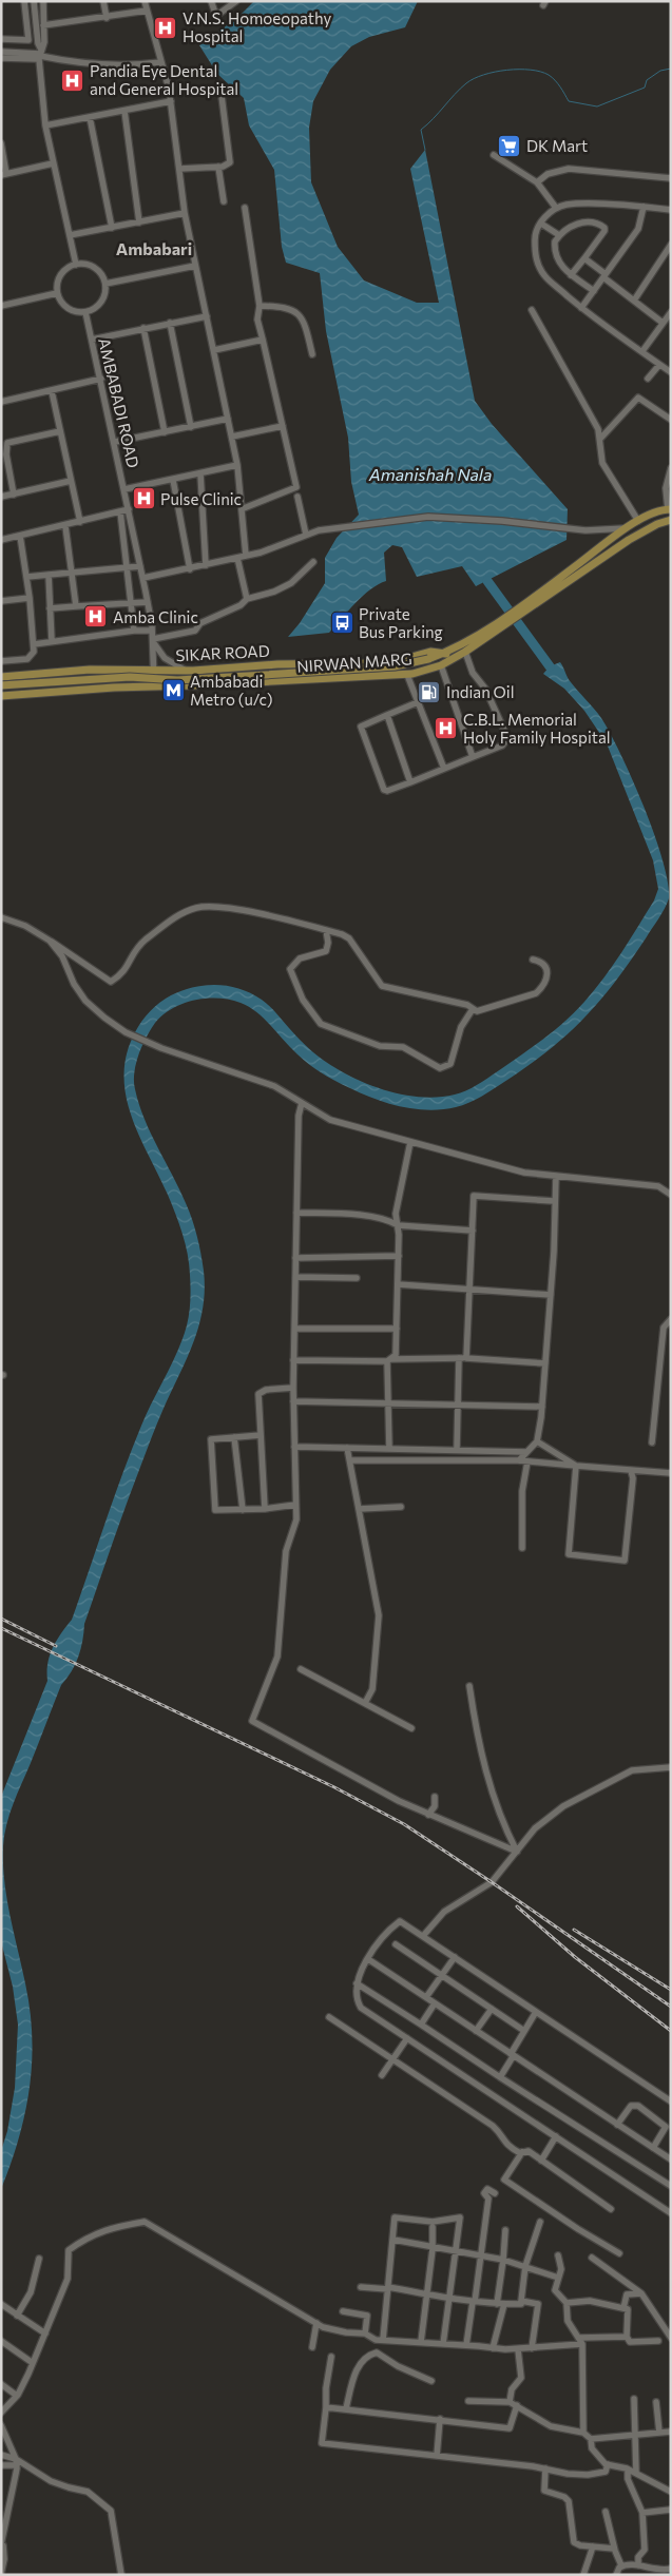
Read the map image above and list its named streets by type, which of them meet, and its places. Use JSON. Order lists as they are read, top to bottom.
{
  "streets": {
    "main road": ["SIKAR ROAD", "NIRWAN MARG"],
    "street": ["AMBABADI ROAD"]
  },
  "crossings": [
    ["AMBABADI ROAD", "SIKAR ROAD"],
    ["AMBABADI ROAD", "NIRWAN MARG"]
  ],
  "districts": ["Ambabari"],
  "water": ["Amanishah Nala"],
  "places": {
    "hospital": [
      "V.N.S. Homoeopathy Hospital",
      "Pandia Eye Dental and General Hospital",
      "Pulse Clinic",
      "Amba Clinic",
      "C.B.L. Memorial Holy Family Hospital"
    ],
    "supermarket": ["DK Mart"],
    "bus stop": ["Private Bus Parking"],
    "metro station": ["Ambabadi Metro (u/c)"],
    "fuel station": ["Indian Oil"]
  }
}
